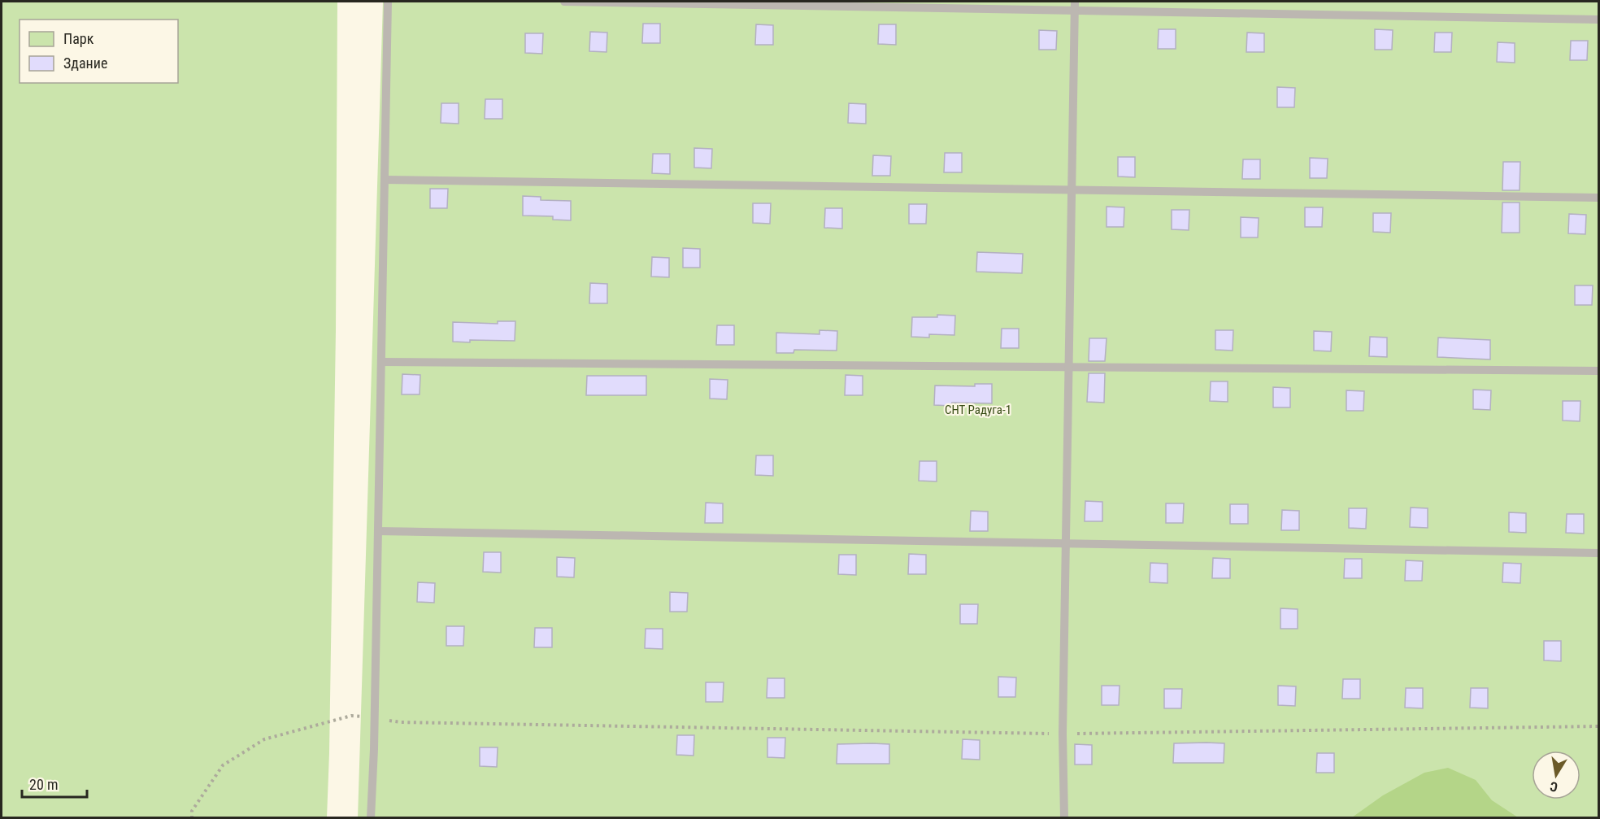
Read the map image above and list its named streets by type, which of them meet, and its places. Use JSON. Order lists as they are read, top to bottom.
{
  "parks": ["СНТ Радуга-1"],
  "legend": ["Парк", "Здание"],
  "scale_bar": "20 m",
  "north": "bottom"
}
